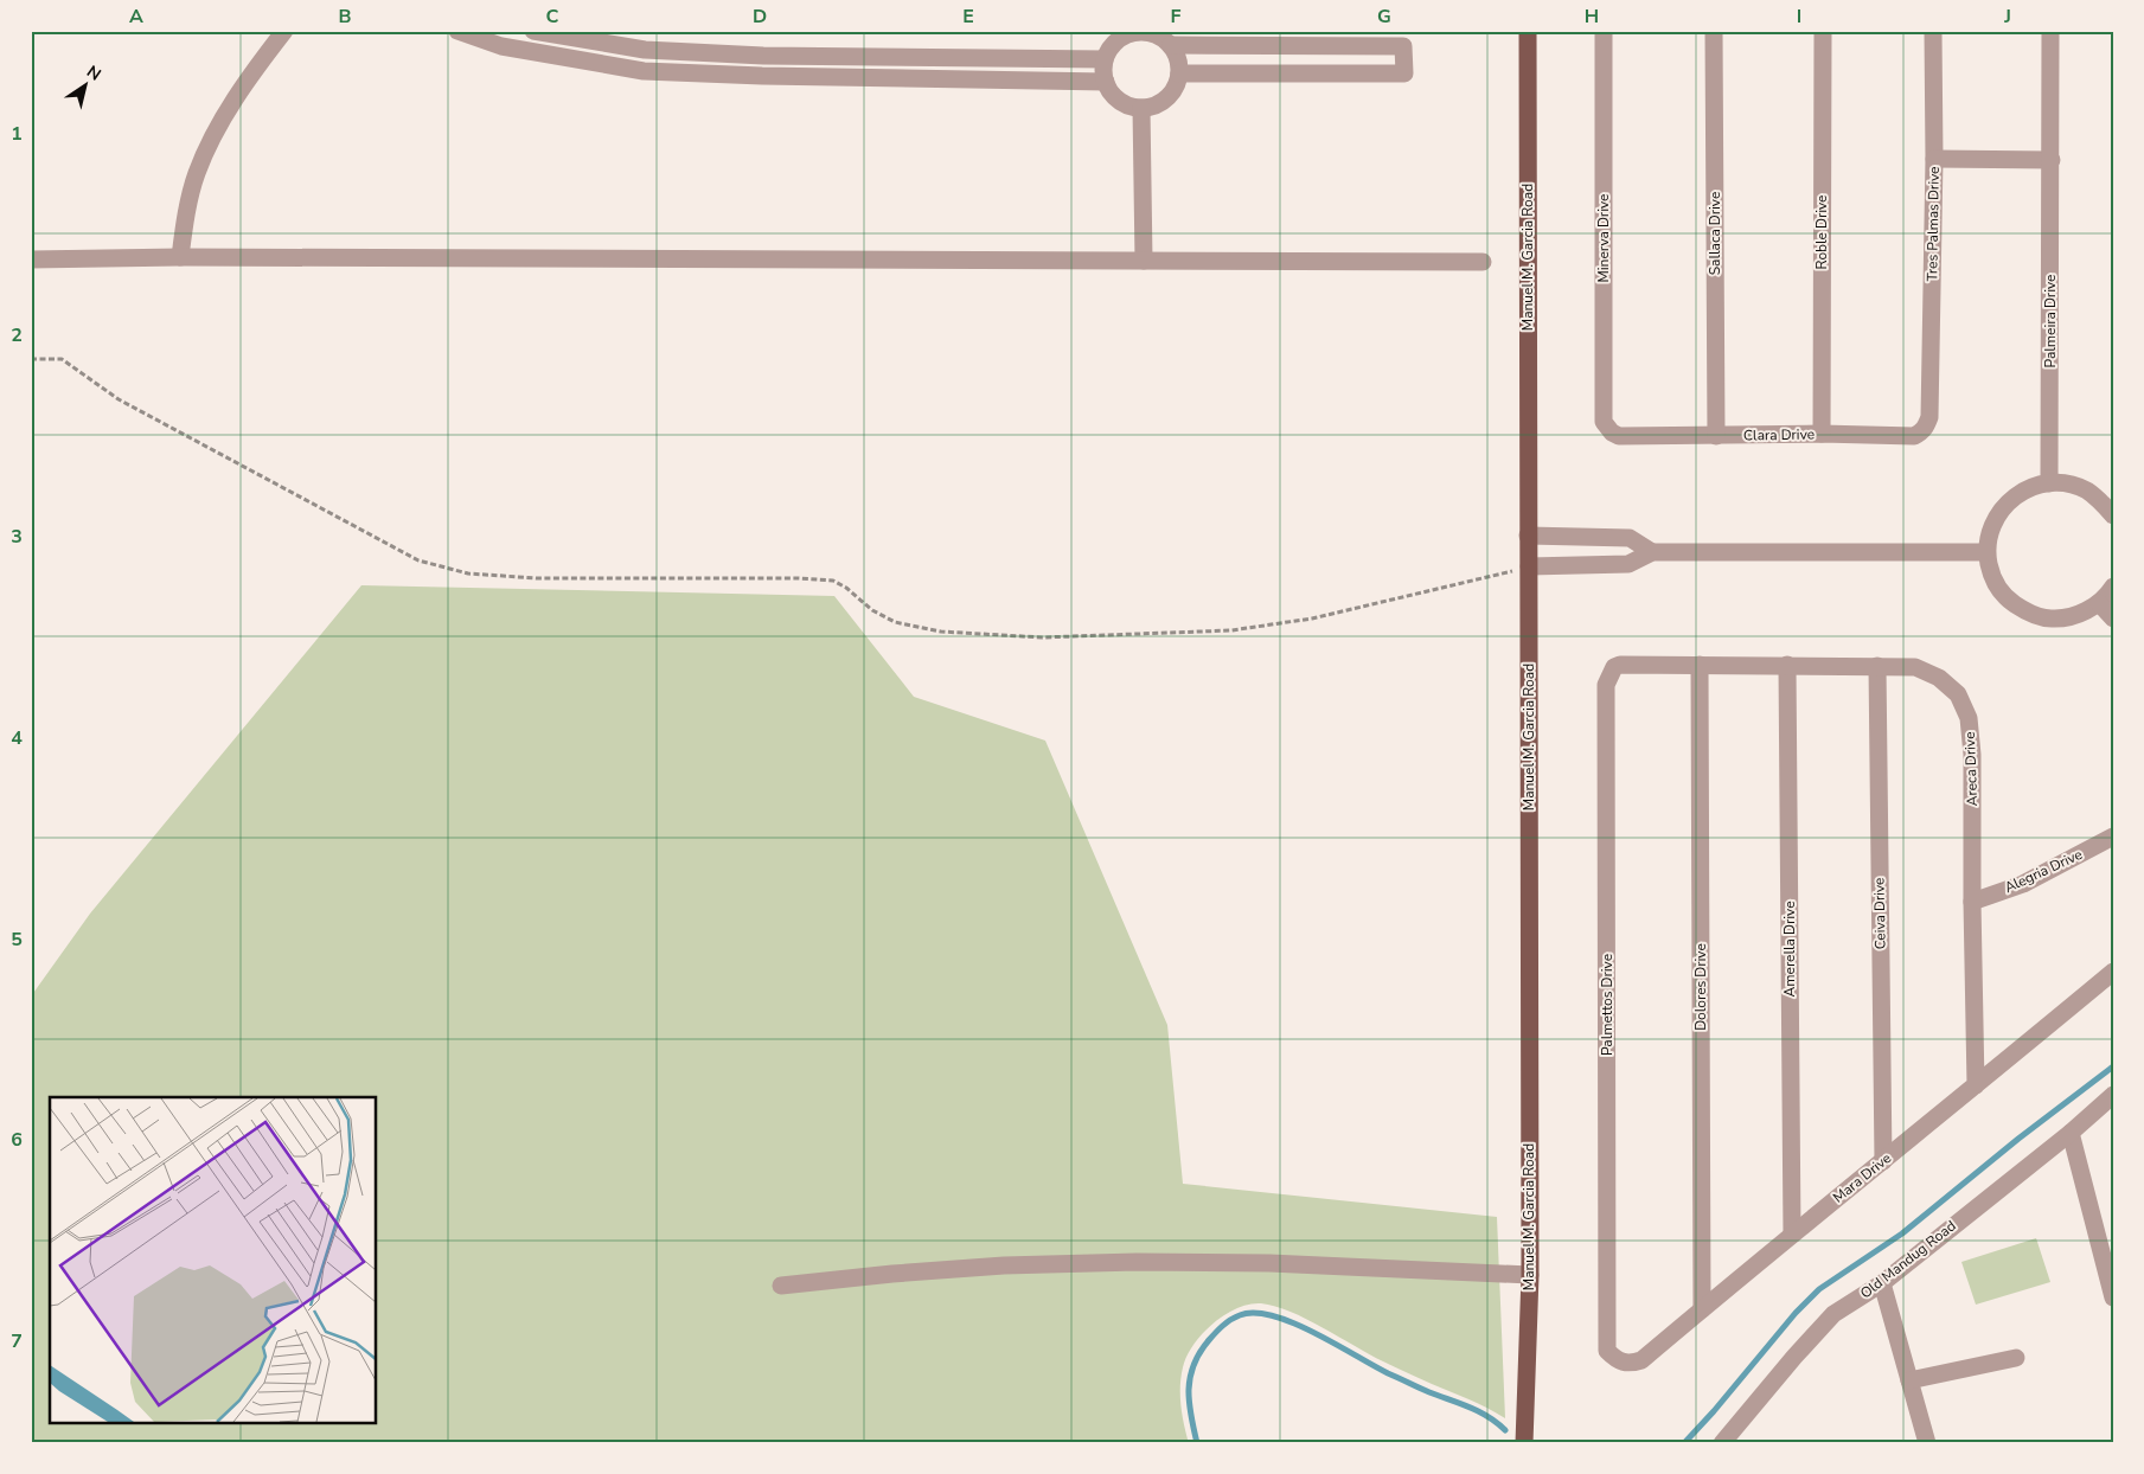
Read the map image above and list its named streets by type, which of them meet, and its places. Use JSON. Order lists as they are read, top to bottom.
{
  "streets": {
    "main road": ["Manuel M. Garcia Road"],
    "street": [
      "Tres Palmas Drive",
      "Roble Drive",
      "Sallaca Drive",
      "Minerva Drive",
      "Palmeira Drive",
      "Clara Drive",
      "Areca Drive",
      "Alegria Drive",
      "Ceiva Drive",
      "Amerella Drive",
      "Dolores Drive",
      "Palmettos Drive",
      "Mara Drive",
      "Old Mandug Road"
    ]
  },
  "crossings": [
    ["Tres Palmas Drive", "Clara Drive"],
    ["Roble Drive", "Clara Drive"],
    ["Sallaca Drive", "Clara Drive"],
    ["Minerva Drive", "Clara Drive"],
    ["Areca Drive", "Alegria Drive"],
    ["Areca Drive", "Ceiva Drive"],
    ["Areca Drive", "Amerella Drive"],
    ["Areca Drive", "Dolores Drive"],
    ["Areca Drive", "Palmettos Drive"],
    ["Areca Drive", "Mara Drive"],
    ["Ceiva Drive", "Mara Drive"],
    ["Amerella Drive", "Mara Drive"],
    ["Dolores Drive", "Mara Drive"],
    ["Palmettos Drive", "Mara Drive"]
  ],
  "north": "top right",
  "grid": {
    "columns": [
      "A",
      "B",
      "C",
      "D",
      "E",
      "F",
      "G",
      "H",
      "I",
      "J"
    ],
    "rows": [
      "1",
      "2",
      "3",
      "4",
      "5",
      "6",
      "7"
    ]
  }
}
